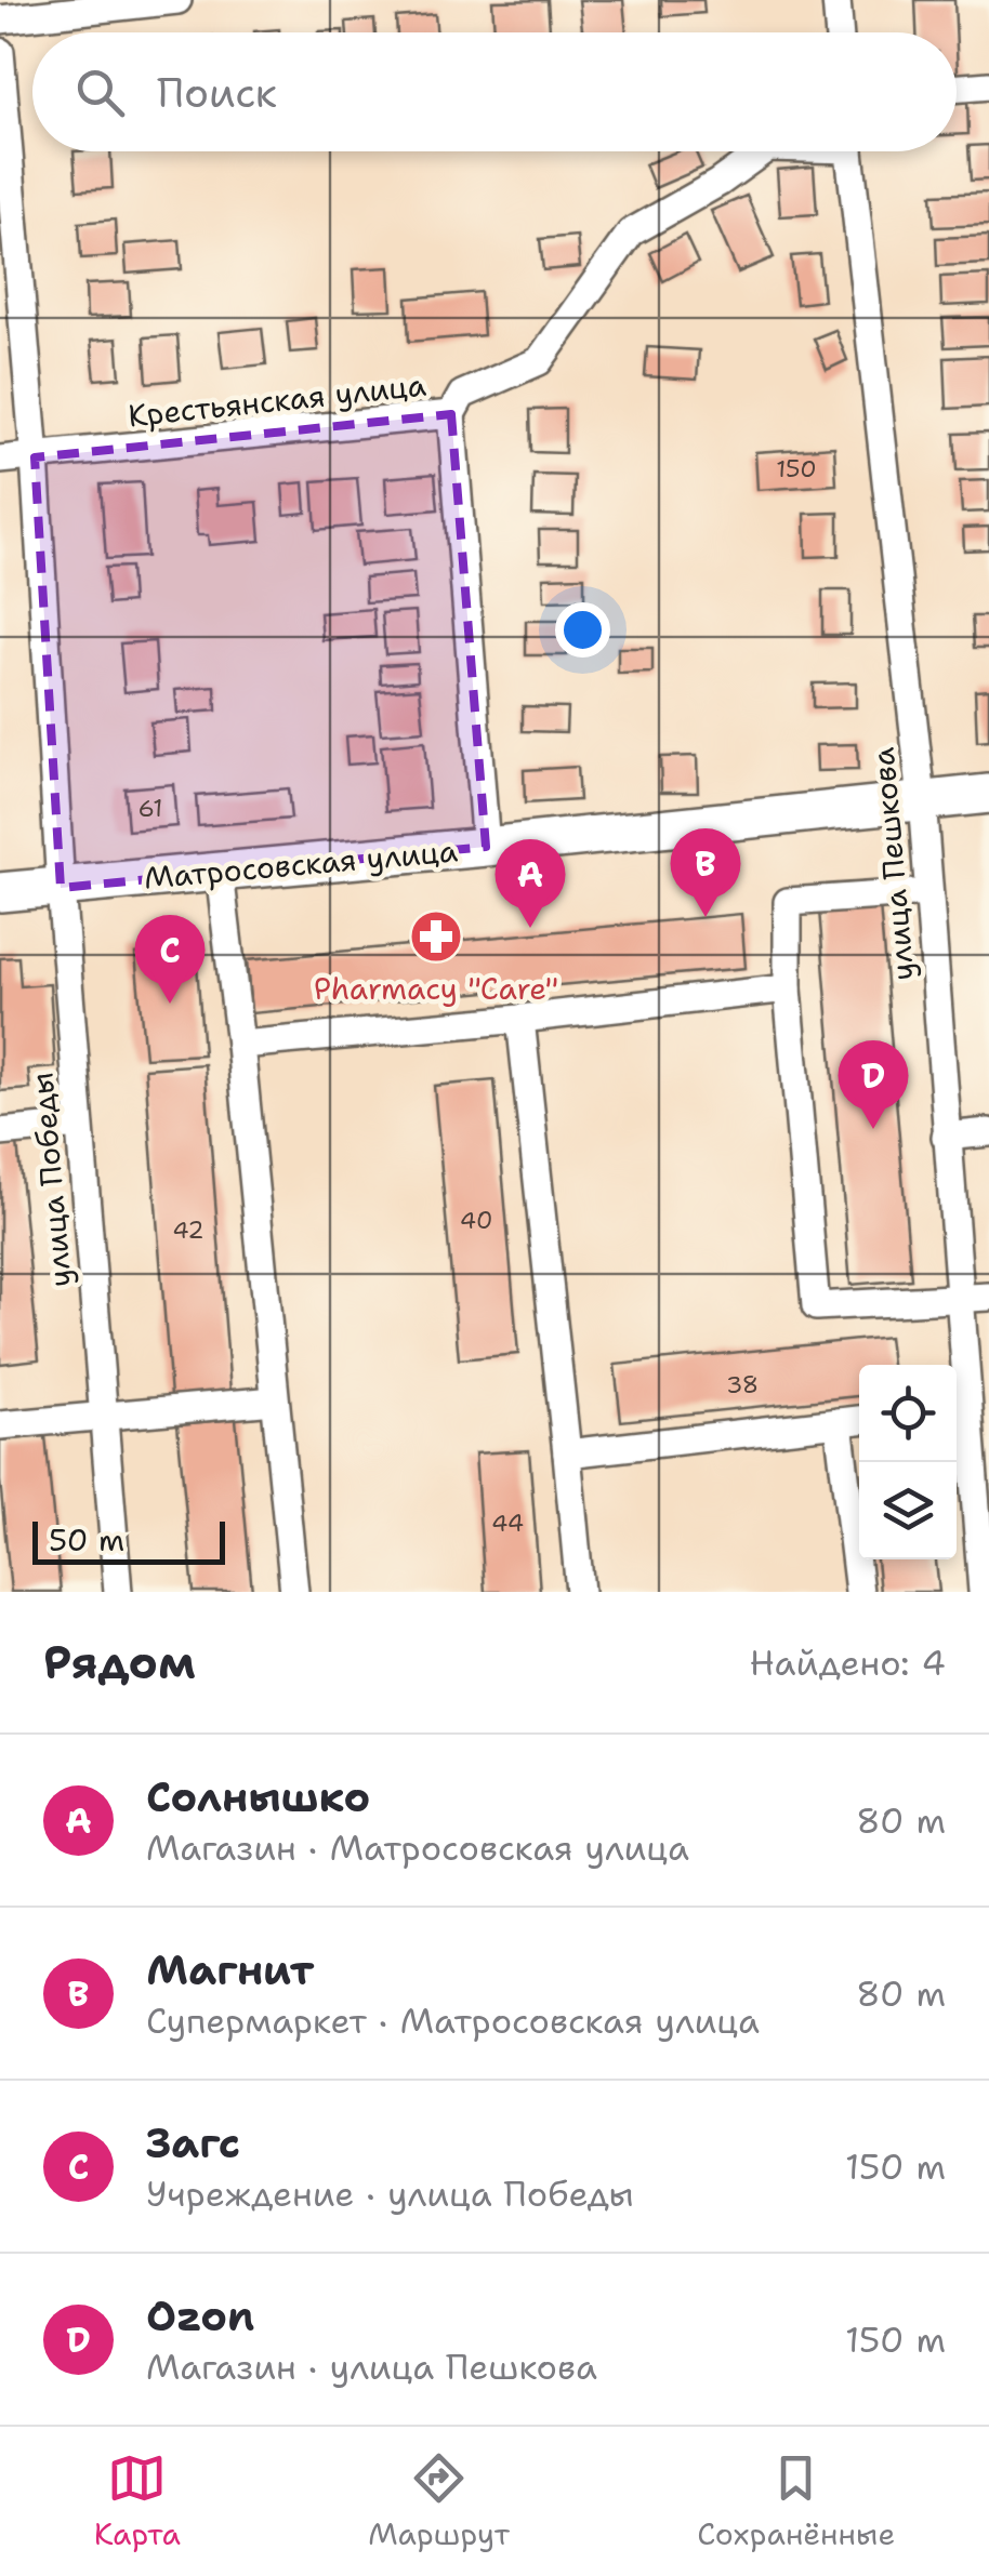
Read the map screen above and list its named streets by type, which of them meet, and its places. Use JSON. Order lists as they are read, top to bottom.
{
  "streets": {
    "highway": ["Матросовская улица"],
    "street": ["Крестьянская улица", "улица Пешкова", "улица Победы"]
  },
  "crossings": [
    ["Крестьянская улица", "Матросовская улица"],
    ["Крестьянская улица", "улица Победы"],
    ["Матросовская улица", "улица Пешкова"],
    ["Матросовская улица", "улица Победы"]
  ],
  "places": {
    "pharmacy": ["Pharmacy \"Care\""]
  },
  "house_numbers": [
    "150",
    "61",
    "40",
    "42",
    "38",
    "44"
  ],
  "scale_bar": "50 m",
  "page": {
    "search": "Поиск",
    "pins": [
      "B",
      "A",
      "C",
      "D"
    ],
    "scale": "50 m",
    "heading": ["Рядом", "Найдено: 4"],
    "list": [
      {
        "mark": "A",
        "name": "Солнышко",
        "note": "Магазин · Матросовская улица",
        "value": "80 m"
      },
      {
        "mark": "B",
        "name": "Магнит",
        "note": "Супермаркет · Матросовская улица",
        "value": "80 m"
      },
      {
        "mark": "C",
        "name": "Загс",
        "note": "Учреждение · улица Победы",
        "value": "150 m"
      },
      {
        "mark": "D",
        "name": "Ozon",
        "note": "Магазин · улица Пешкова",
        "value": "150 m"
      }
    ],
    "nav": ["Карта", "Маршрут", "Сохранённые"]
  }
}
